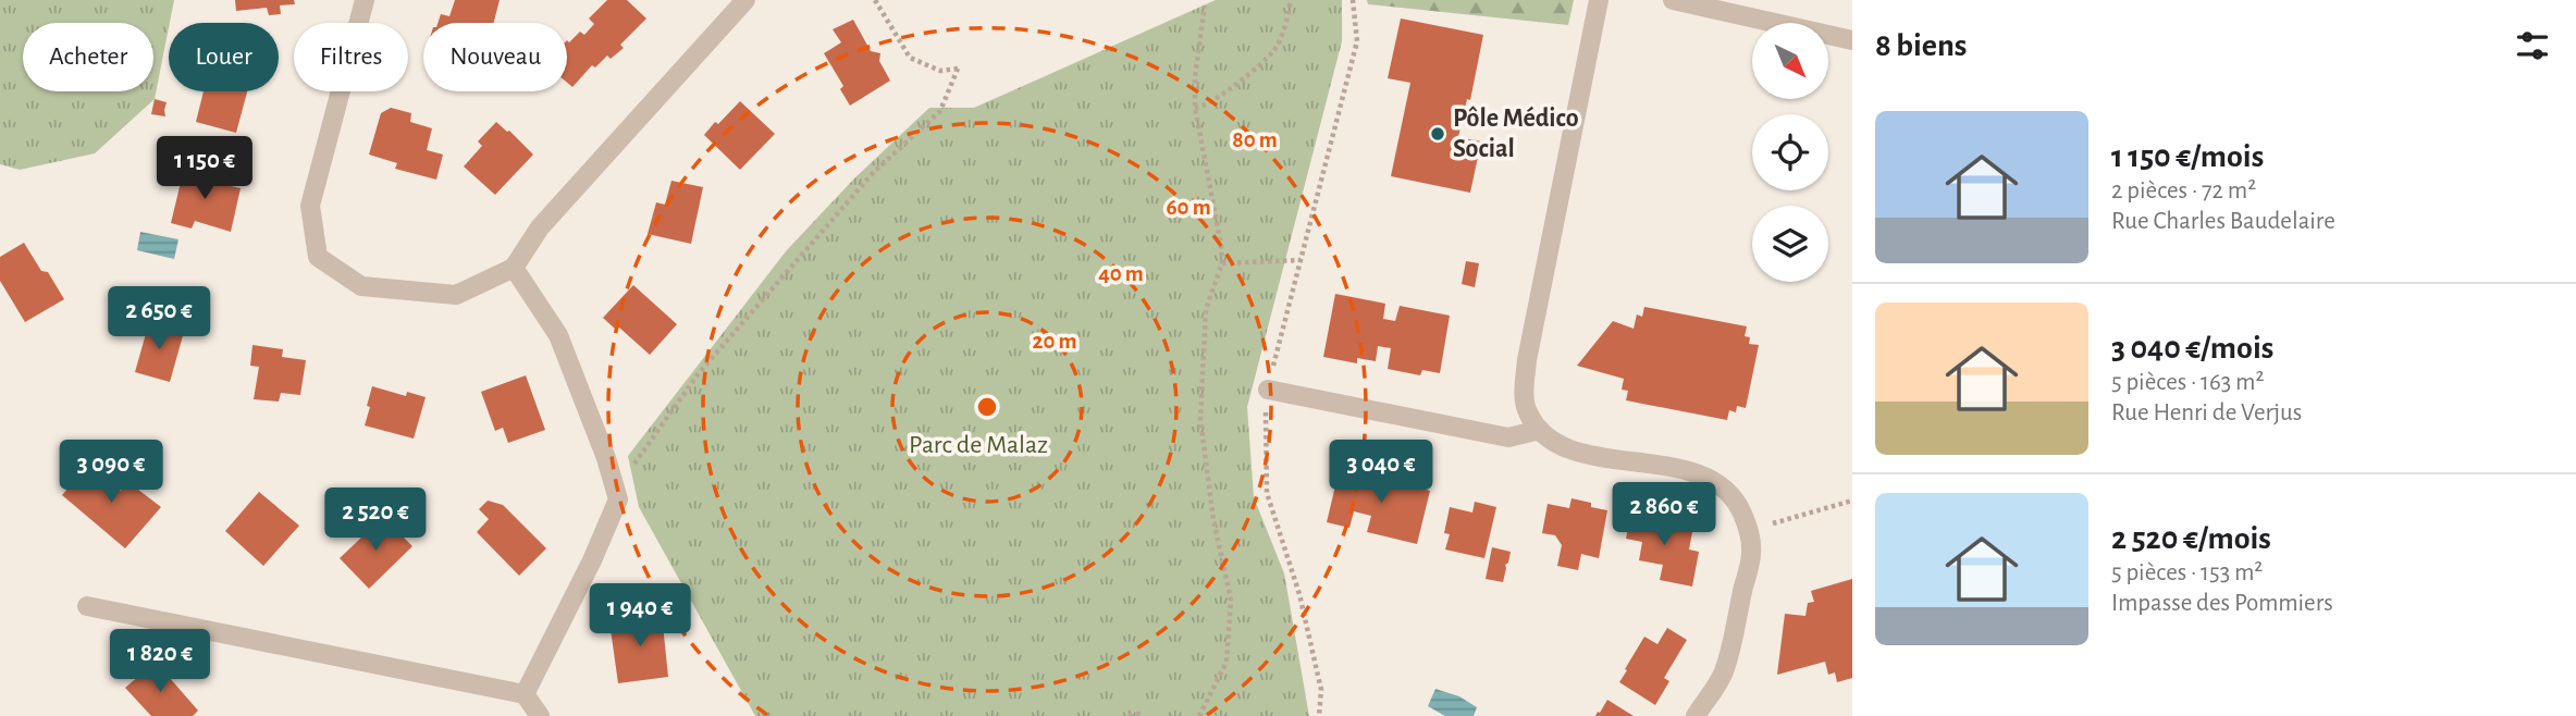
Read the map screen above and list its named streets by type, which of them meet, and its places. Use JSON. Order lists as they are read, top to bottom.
{
  "parks": ["Parc de Malaz"],
  "places": ["Pôle Médico Social"],
  "north": "bottom right",
  "page": {
    "heading": "8 biens",
    "chip": [
      "Acheter",
      "Louer",
      "Filtres",
      "Nouveau"
    ],
    "list": [
      {
        "name": "1 150 €/mois",
        "note": "2 pièces · 72 m² · Rue Charles Baudelaire"
      },
      {
        "name": "3 040 €/mois",
        "note": "5 pièces · 163 m² · Rue Henri de Verjus"
      },
      {
        "name": "2 520 €/mois",
        "note": "5 pièces · 153 m² · Impasse des Pommiers"
      }
    ],
    "price": [
      "1 150 €",
      "2 650 €",
      "3 090 €",
      "3 040 €",
      "2 860 €",
      "2 520 €",
      "1 940 €",
      "1 820 €"
    ]
  },
  "rings": [
    "80 m",
    "60 m",
    "40 m",
    "20 m"
  ]
}
